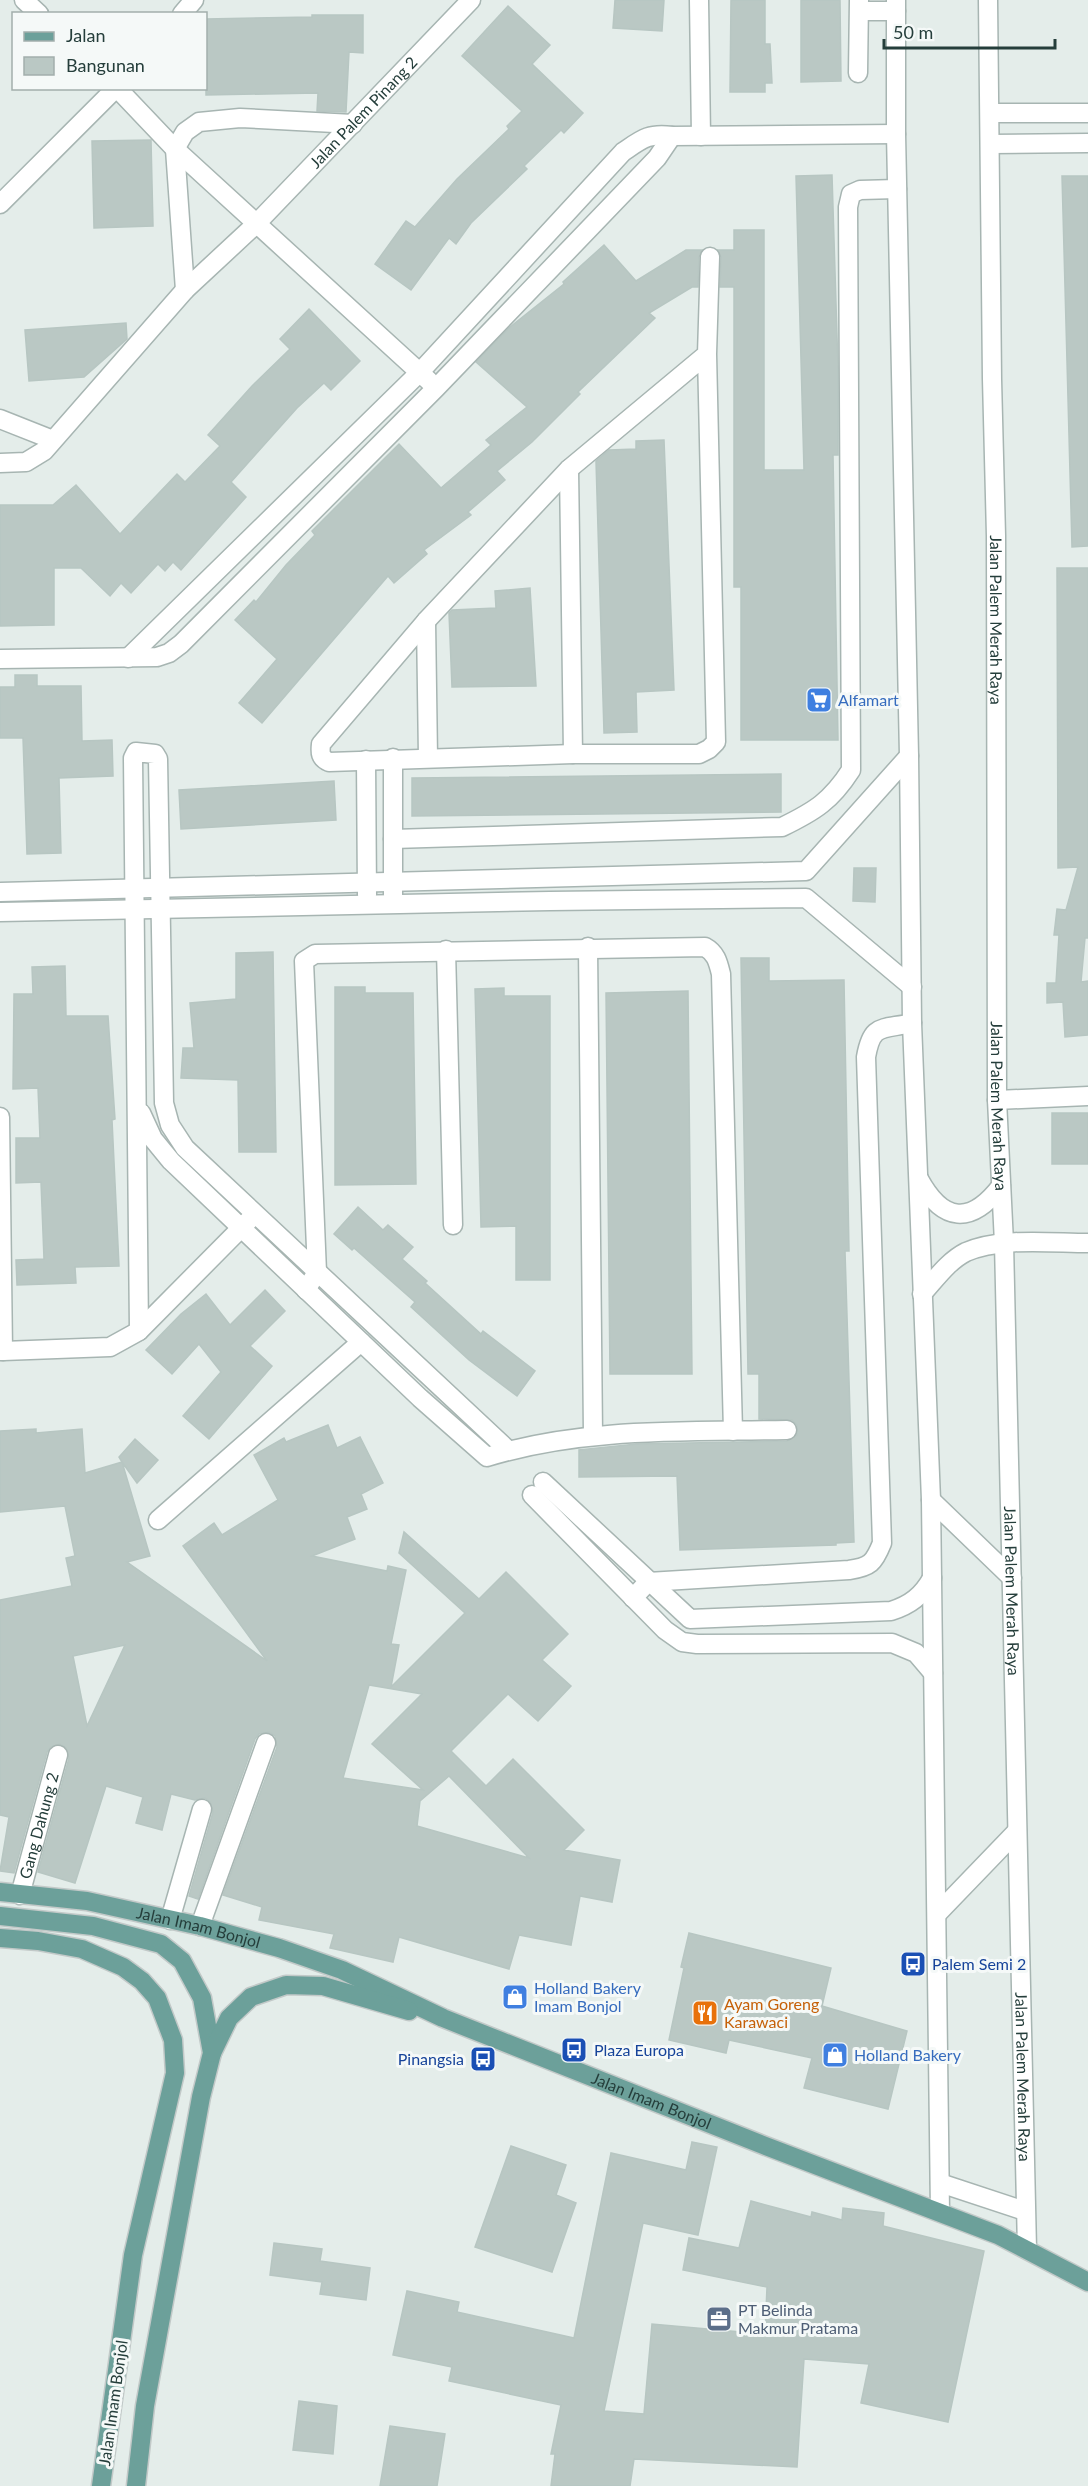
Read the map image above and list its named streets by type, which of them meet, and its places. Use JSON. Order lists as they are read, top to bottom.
{
  "streets": {
    "main road": ["Jalan Imam Bonjol"],
    "street": ["Jalan Palem Pinang 2", "Jalan Palem Merah Raya", "Gang Dahung 2"]
  },
  "crossings": [
    ["Jalan Palem Merah Raya", "Jalan Imam Bonjol"],
    ["Gang Dahung 2", "Jalan Imam Bonjol"]
  ],
  "places": {
    "supermarket": ["Alfamart"],
    "bus stop": ["Palem Semi 2", "Plaza Europa", "Pinangsia"],
    "shop": ["Holland Bakery Imam Bonjol", "Holland Bakery"],
    "restaurant": ["Ayam Goreng Karawaci"],
    "office": ["PT Belinda Makmur Pratama"]
  },
  "legend": ["Jalan", "Bangunan"],
  "scale_bar": "50 m"
}
